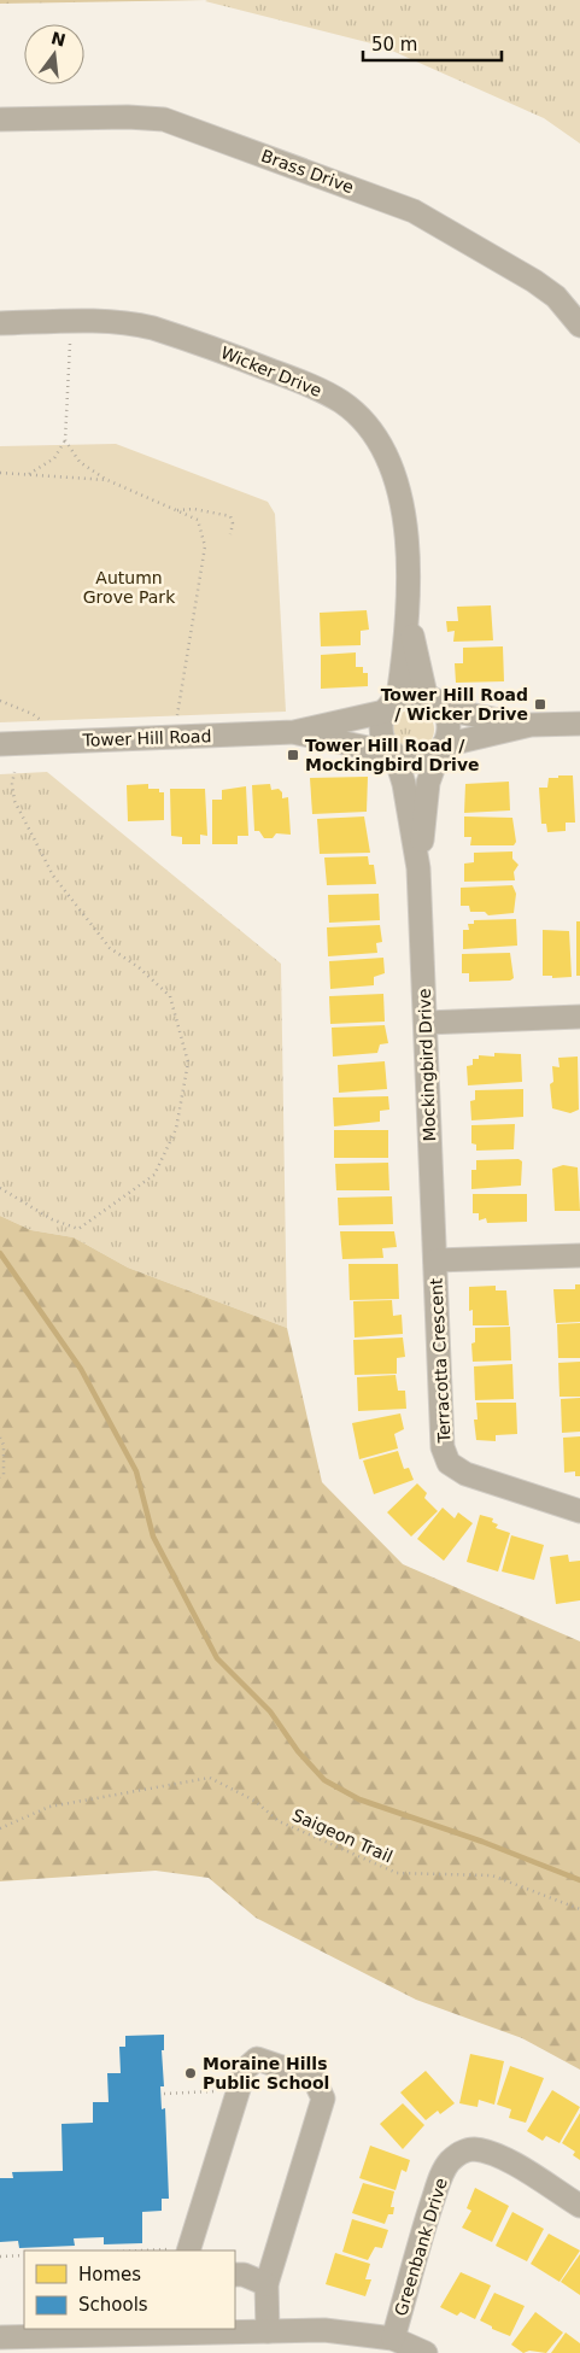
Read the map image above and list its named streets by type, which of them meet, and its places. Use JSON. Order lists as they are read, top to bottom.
{
  "streets": {
    "street": [
      "Brass Drive",
      "Wicker Drive",
      "Tower Hill Road",
      "Mockingbird Drive",
      "Terracotta Crescent",
      "Greenbank Drive"
    ],
    "path": ["Saigeon Trail"]
  },
  "crossings": [
    ["Wicker Drive", "Tower Hill Road"],
    ["Wicker Drive", "Mockingbird Drive"],
    ["Tower Hill Road", "Mockingbird Drive"],
    ["Mockingbird Drive", "Terracotta Crescent"]
  ],
  "parks": ["Autumn Grove Park"],
  "places": {
    "transit": ["Tower Hill Road / Wicker Drive", "Tower Hill Road / Mockingbird Drive"],
    "other": ["Moraine Hills Public School"]
  },
  "legend": ["Homes", "Schools"],
  "scale_bar": "50 m",
  "north": "top"
}
